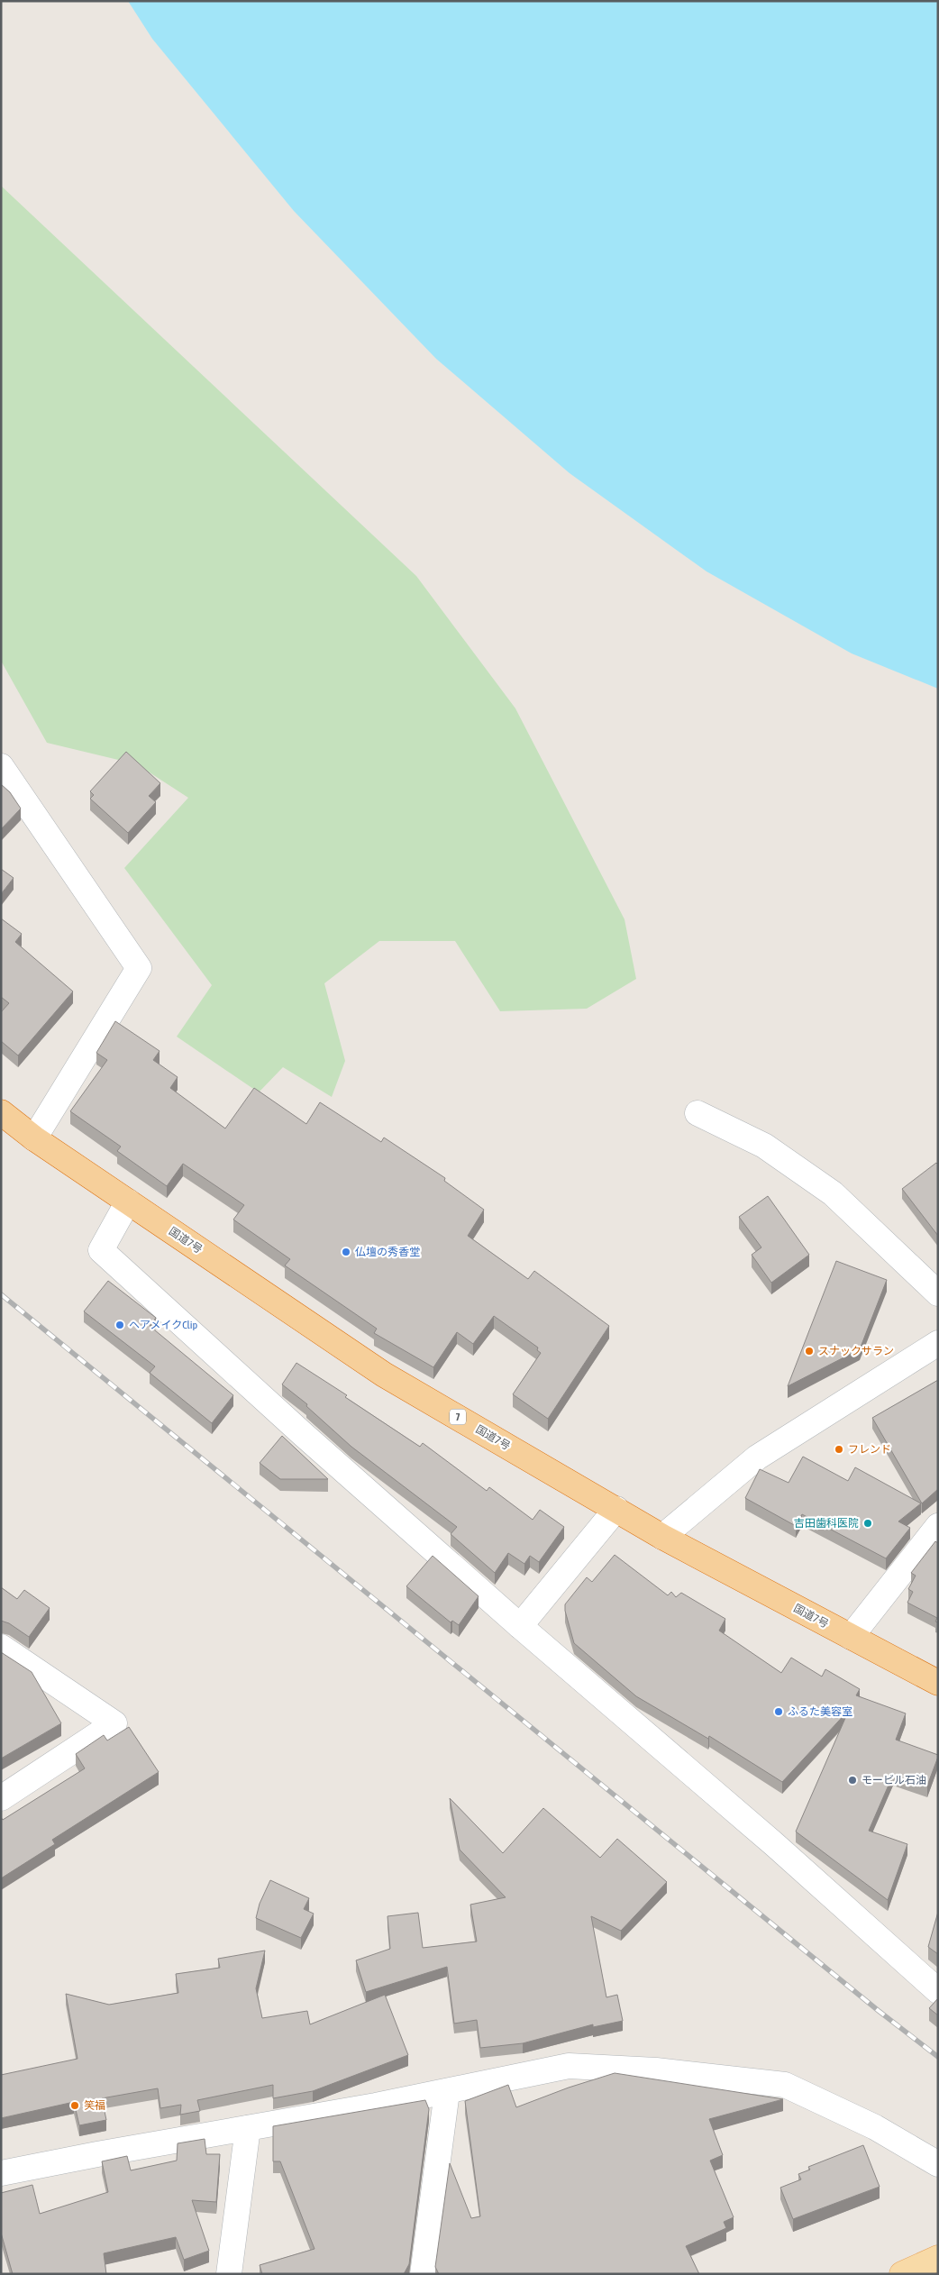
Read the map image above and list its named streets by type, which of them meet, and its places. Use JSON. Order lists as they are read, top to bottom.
{
  "streets": {
    "highway": ["国道7号", "7"]
  },
  "places": [
    "仏壇の秀香堂",
    "ヘアメイクClip",
    "スナックサラン",
    "フレンド",
    "吉田歯科医院",
    "ふるた美容室",
    "モービル石油",
    "笑福"
  ]
}
